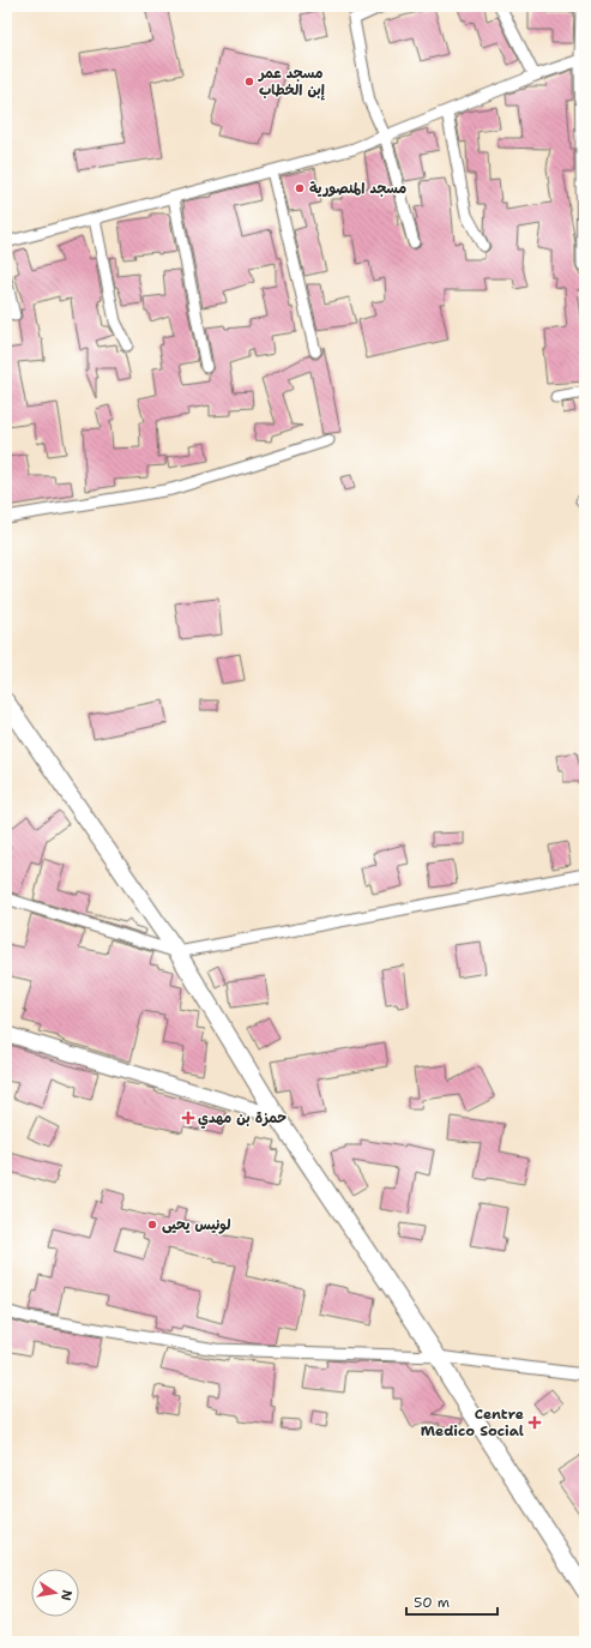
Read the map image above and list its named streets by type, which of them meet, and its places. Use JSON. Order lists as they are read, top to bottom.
{
  "places": {
    "other": ["مسجد عمر إبن الخطاب", "مسجد المنصورية", "لونيس يحيى"],
    "health": ["حمزة بن مهدي", "Centre Medico Social"]
  },
  "scale_bar": "50 m",
  "north": "right"
}
